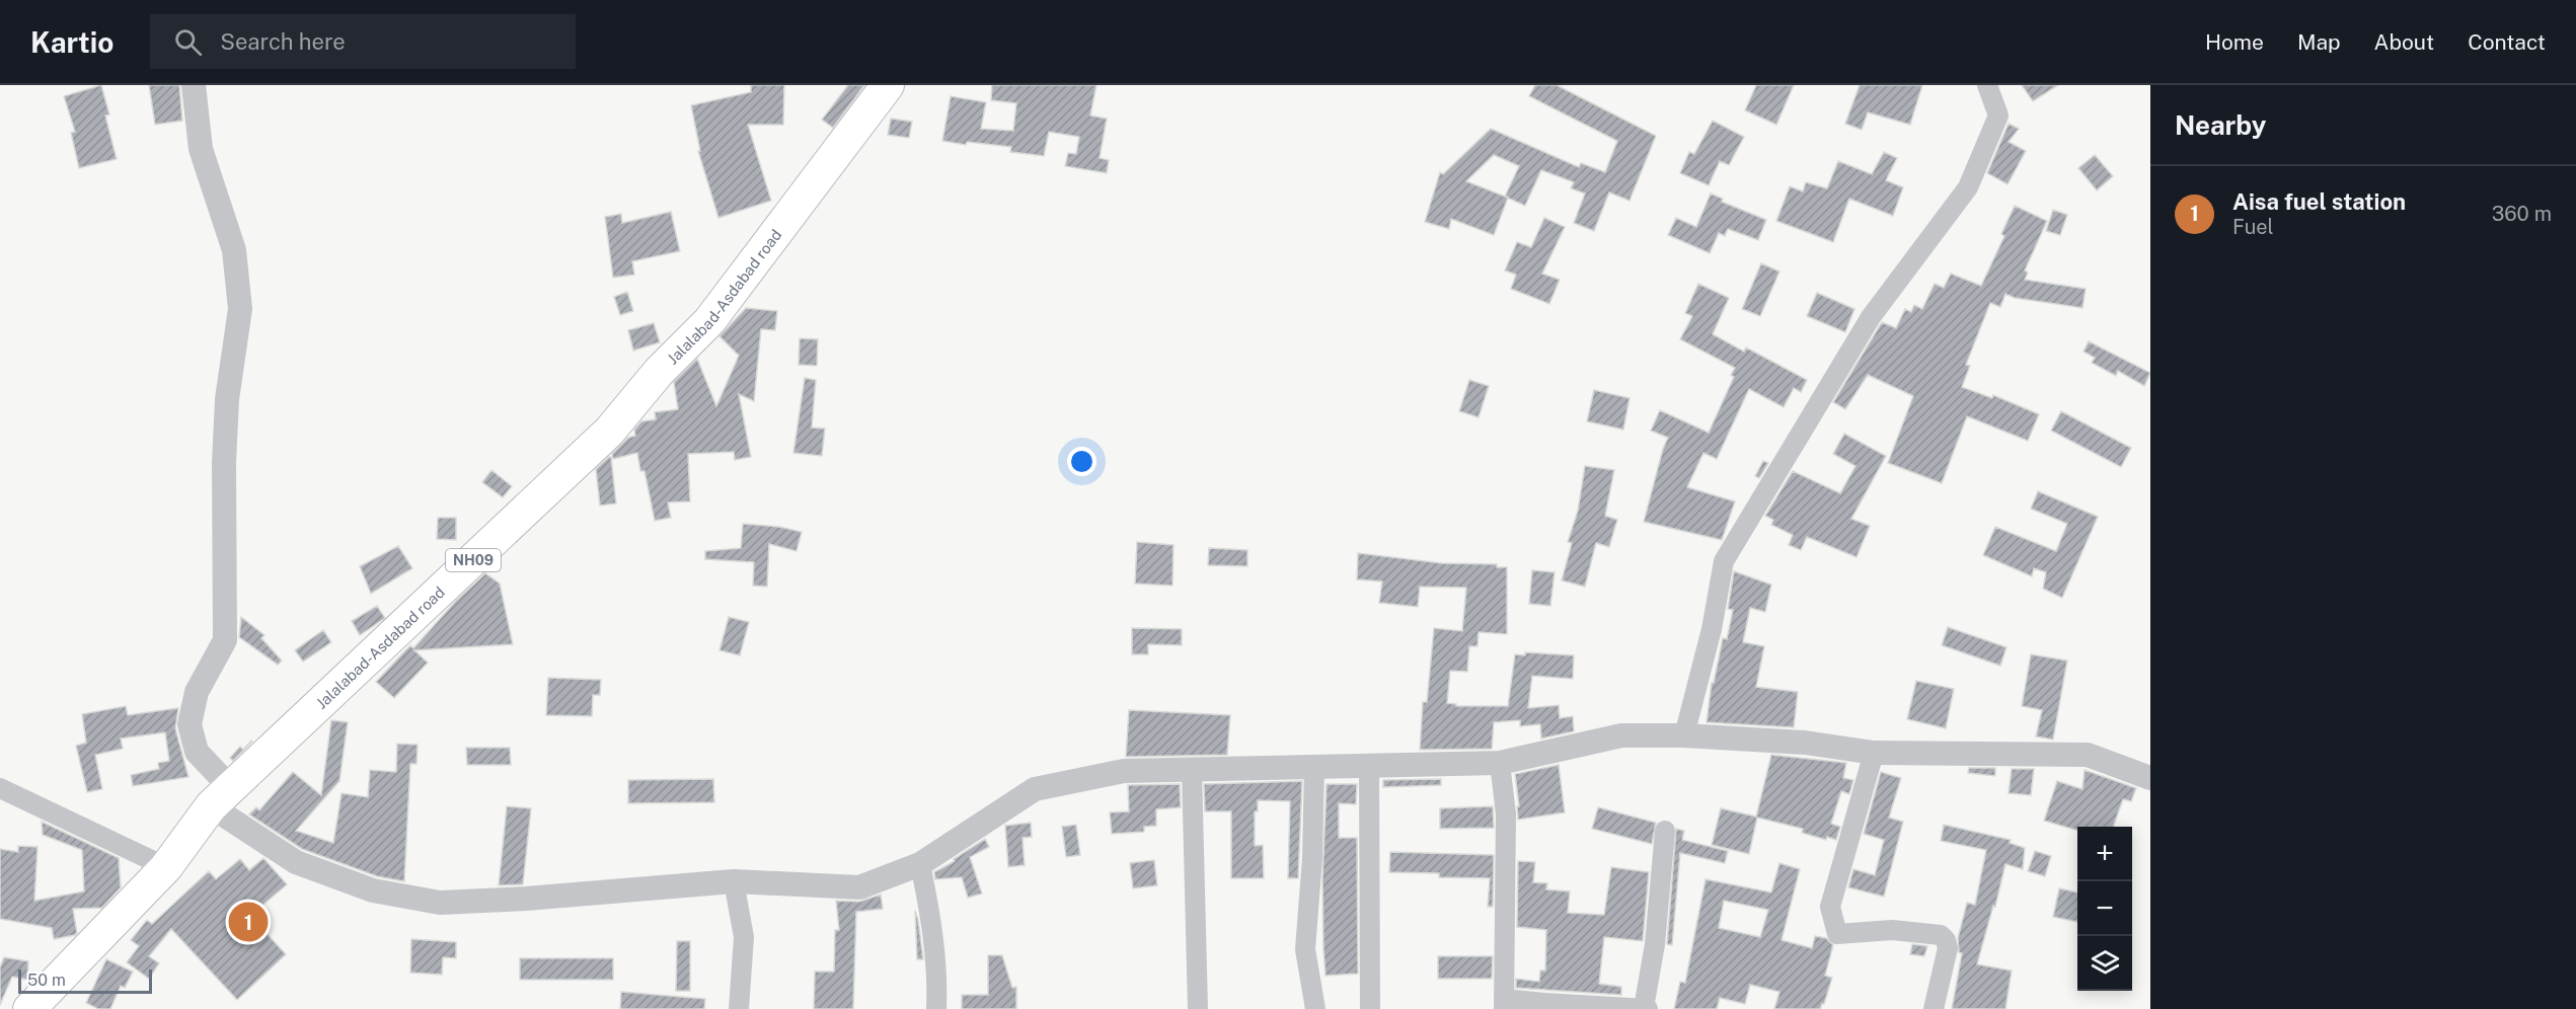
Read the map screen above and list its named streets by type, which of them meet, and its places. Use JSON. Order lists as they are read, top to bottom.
{
  "streets": {
    "main road": ["Jalalabad-Asdabad road", "NH09"]
  },
  "scale_bar": "50 m",
  "page": {
    "header": "Kartio",
    "search": "Search here",
    "nav": [
      "Home",
      "Map",
      "About",
      "Contact"
    ],
    "heading": "Nearby",
    "list": [
      {
        "mark": "1",
        "name": "Aisa fuel station",
        "note": "Fuel",
        "value": "360 m"
      }
    ],
    "map_buttons": ["+", "−"],
    "pins": "1",
    "scale": "50 m"
  }
}
